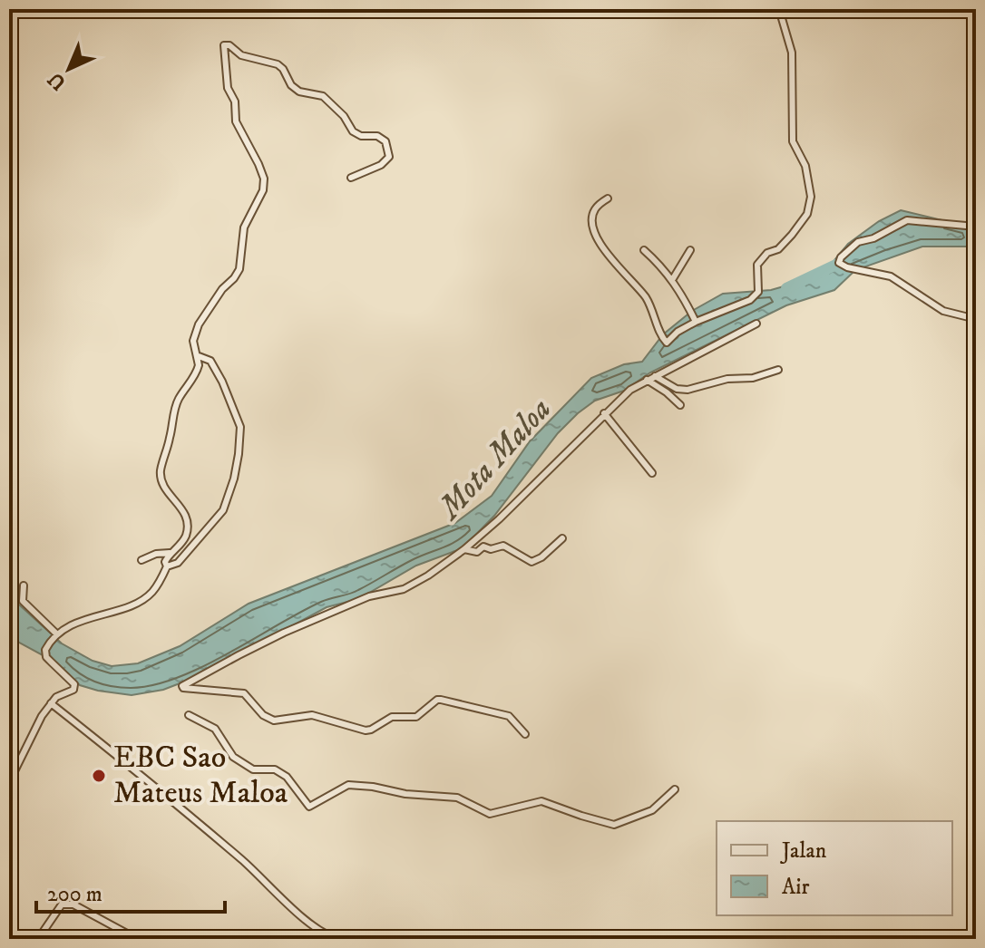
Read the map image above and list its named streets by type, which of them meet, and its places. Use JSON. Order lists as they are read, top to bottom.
{
  "water": ["Mota Maloa"],
  "places": ["EBC Sao Mateus Maloa"],
  "legend": ["Jalan", "Air"],
  "scale_bar": "200 m",
  "north": "bottom left"
}
